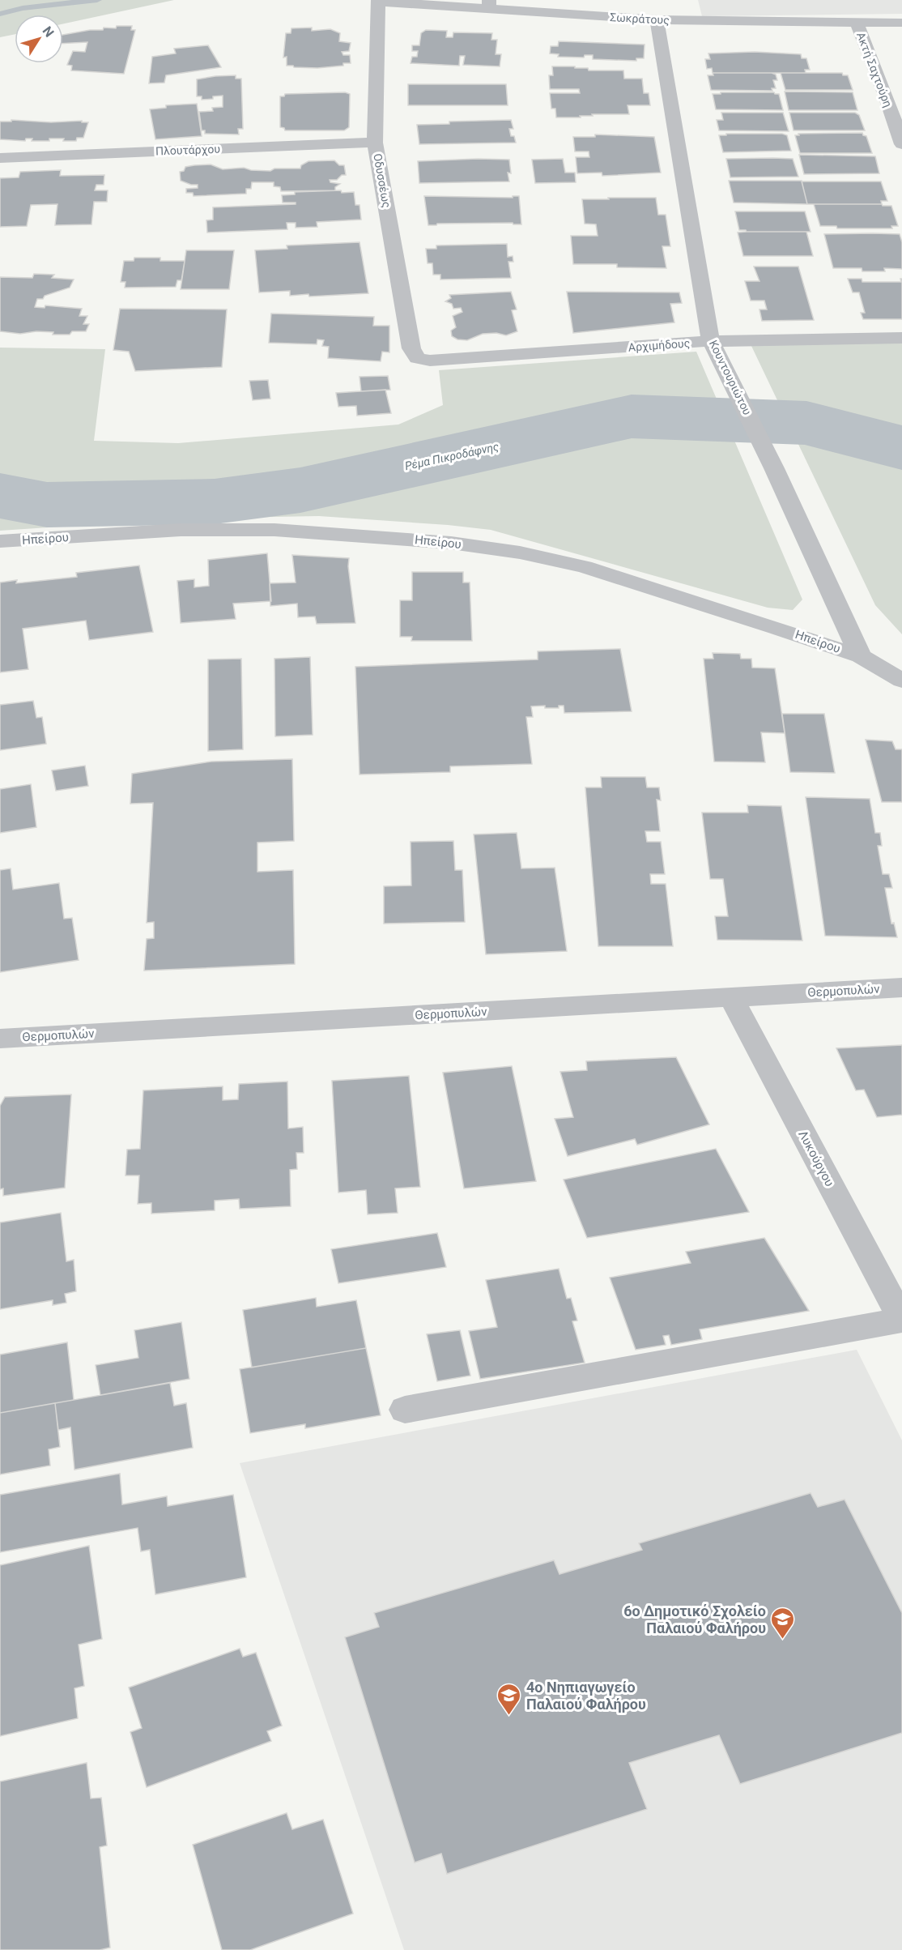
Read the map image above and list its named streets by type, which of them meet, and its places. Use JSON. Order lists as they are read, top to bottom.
{
  "streets": {
    "street": [
      "Σωκράτους",
      "Ακτή Σαχτούρη",
      "Πλουτάρχου",
      "Οδυσσέως",
      "Αρχιμήδους",
      "Κουντουριώτου",
      "Ηπείρου",
      "Θερμοπυλών",
      "Λυκούργου"
    ]
  },
  "crossings": [
    ["Σωκράτους", "Ακτή Σαχτούρη"],
    ["Σωκράτους", "Οδυσσέως"],
    ["Σωκράτους", "Κουντουριώτου"],
    ["Πλουτάρχου", "Οδυσσέως"],
    ["Οδυσσέως", "Αρχιμήδους"],
    ["Αρχιμήδους", "Κουντουριώτου"],
    ["Κουντουριώτου", "Ηπείρου"],
    ["Θερμοπυλών", "Λυκούργου"]
  ],
  "water": ["Ρέμα Πικροδάφνης"],
  "places": {
    "school or university": ["6ο Δημοτικό Σχολείο Παλαιού Φαλήρου", "4ο Νηπιαγωγείο Παλαιού Φαλήρου"]
  },
  "north": "top right"
}
